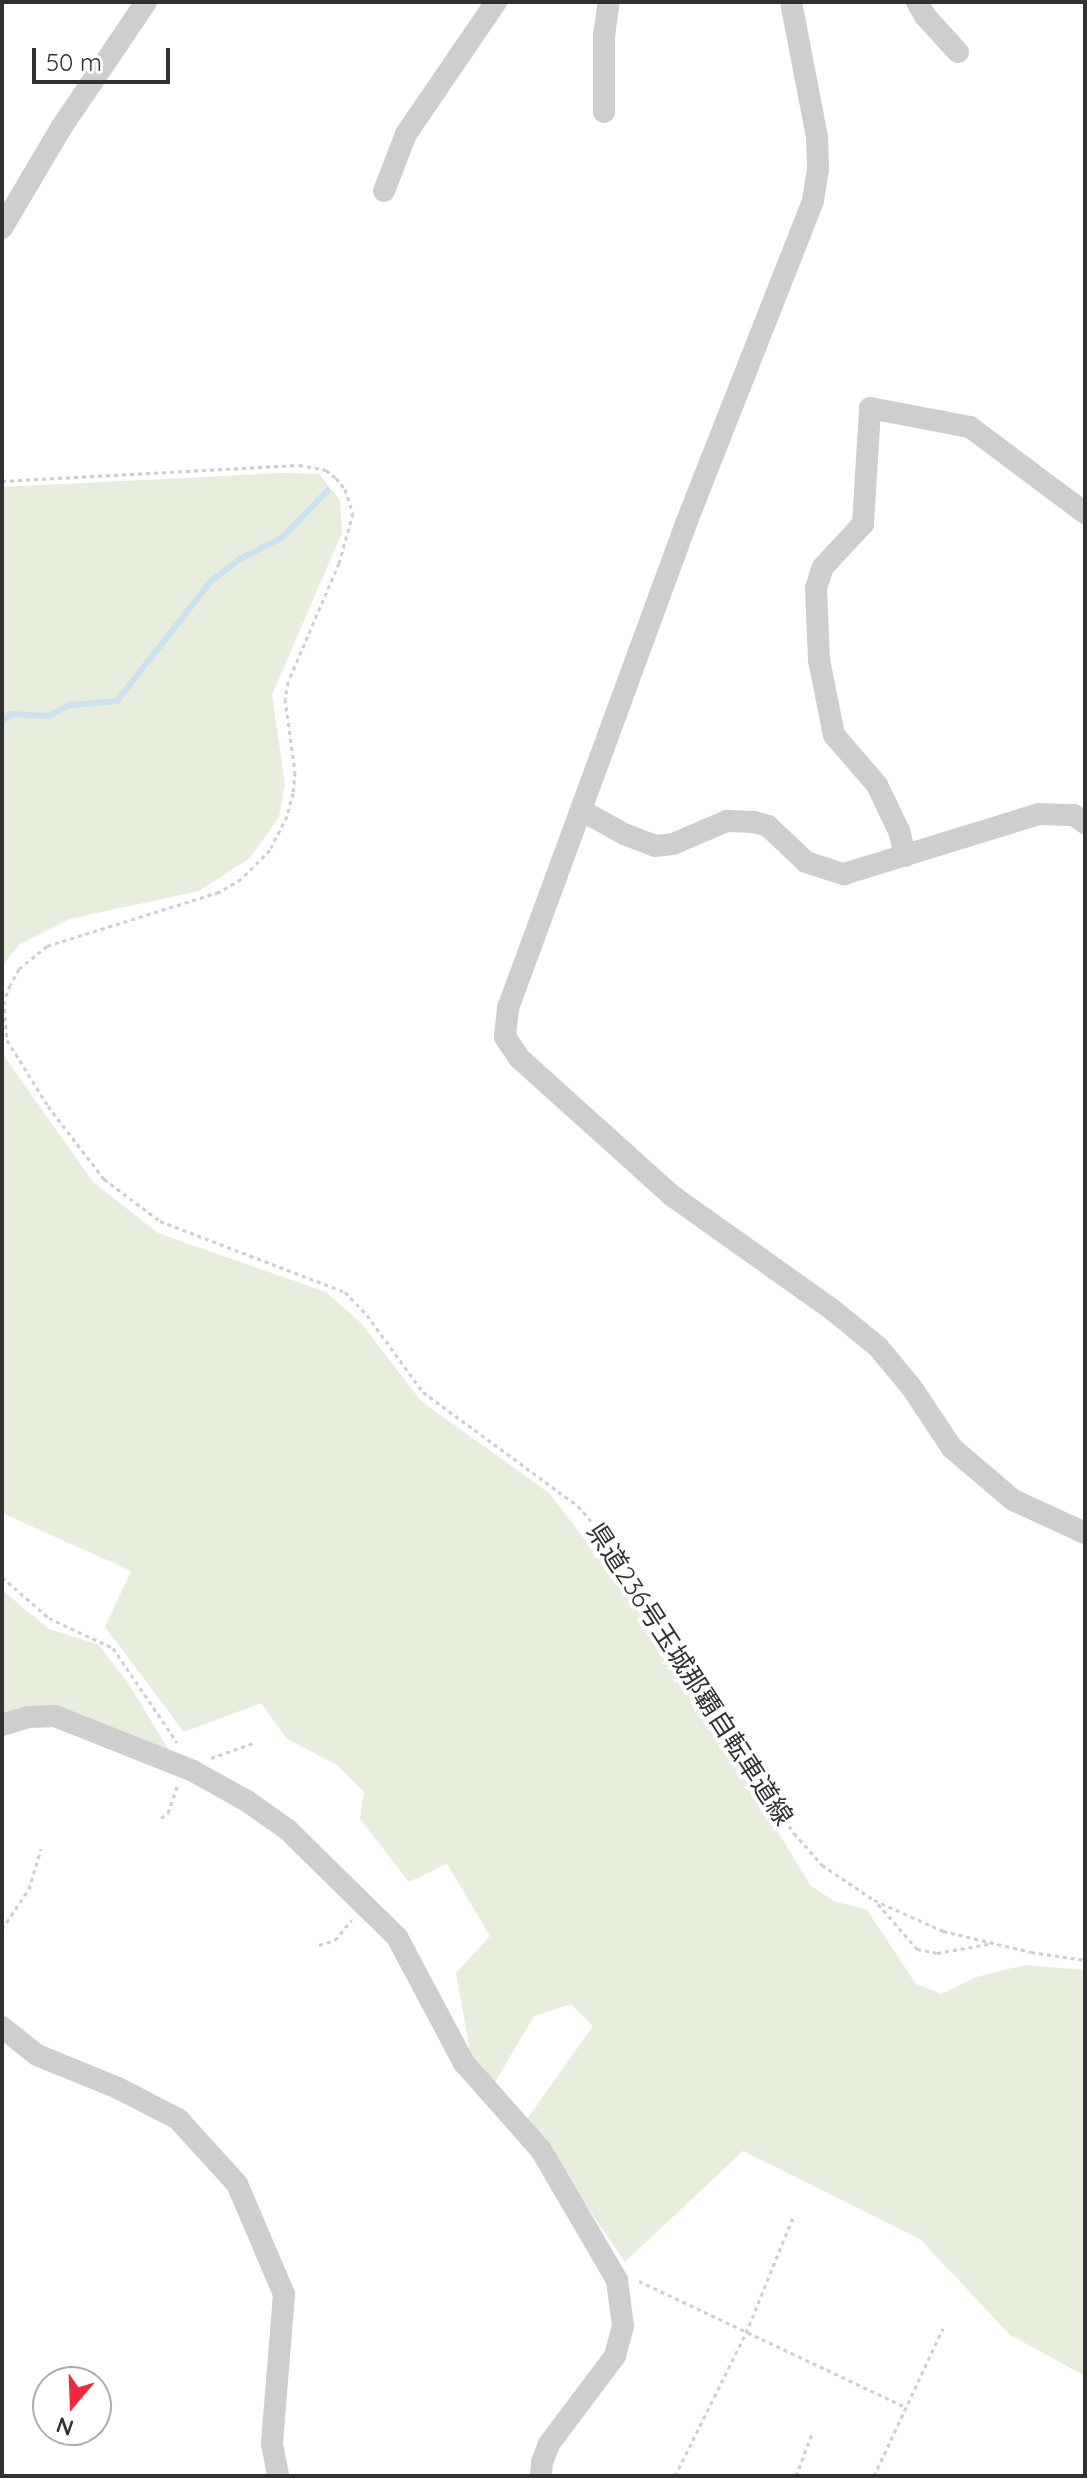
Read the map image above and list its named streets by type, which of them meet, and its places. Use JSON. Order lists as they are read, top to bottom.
{
  "streets": {
    "path": ["県道236号玉城那覇自転車道線"]
  },
  "scale_bar": "50 m",
  "north": "bottom"
}
